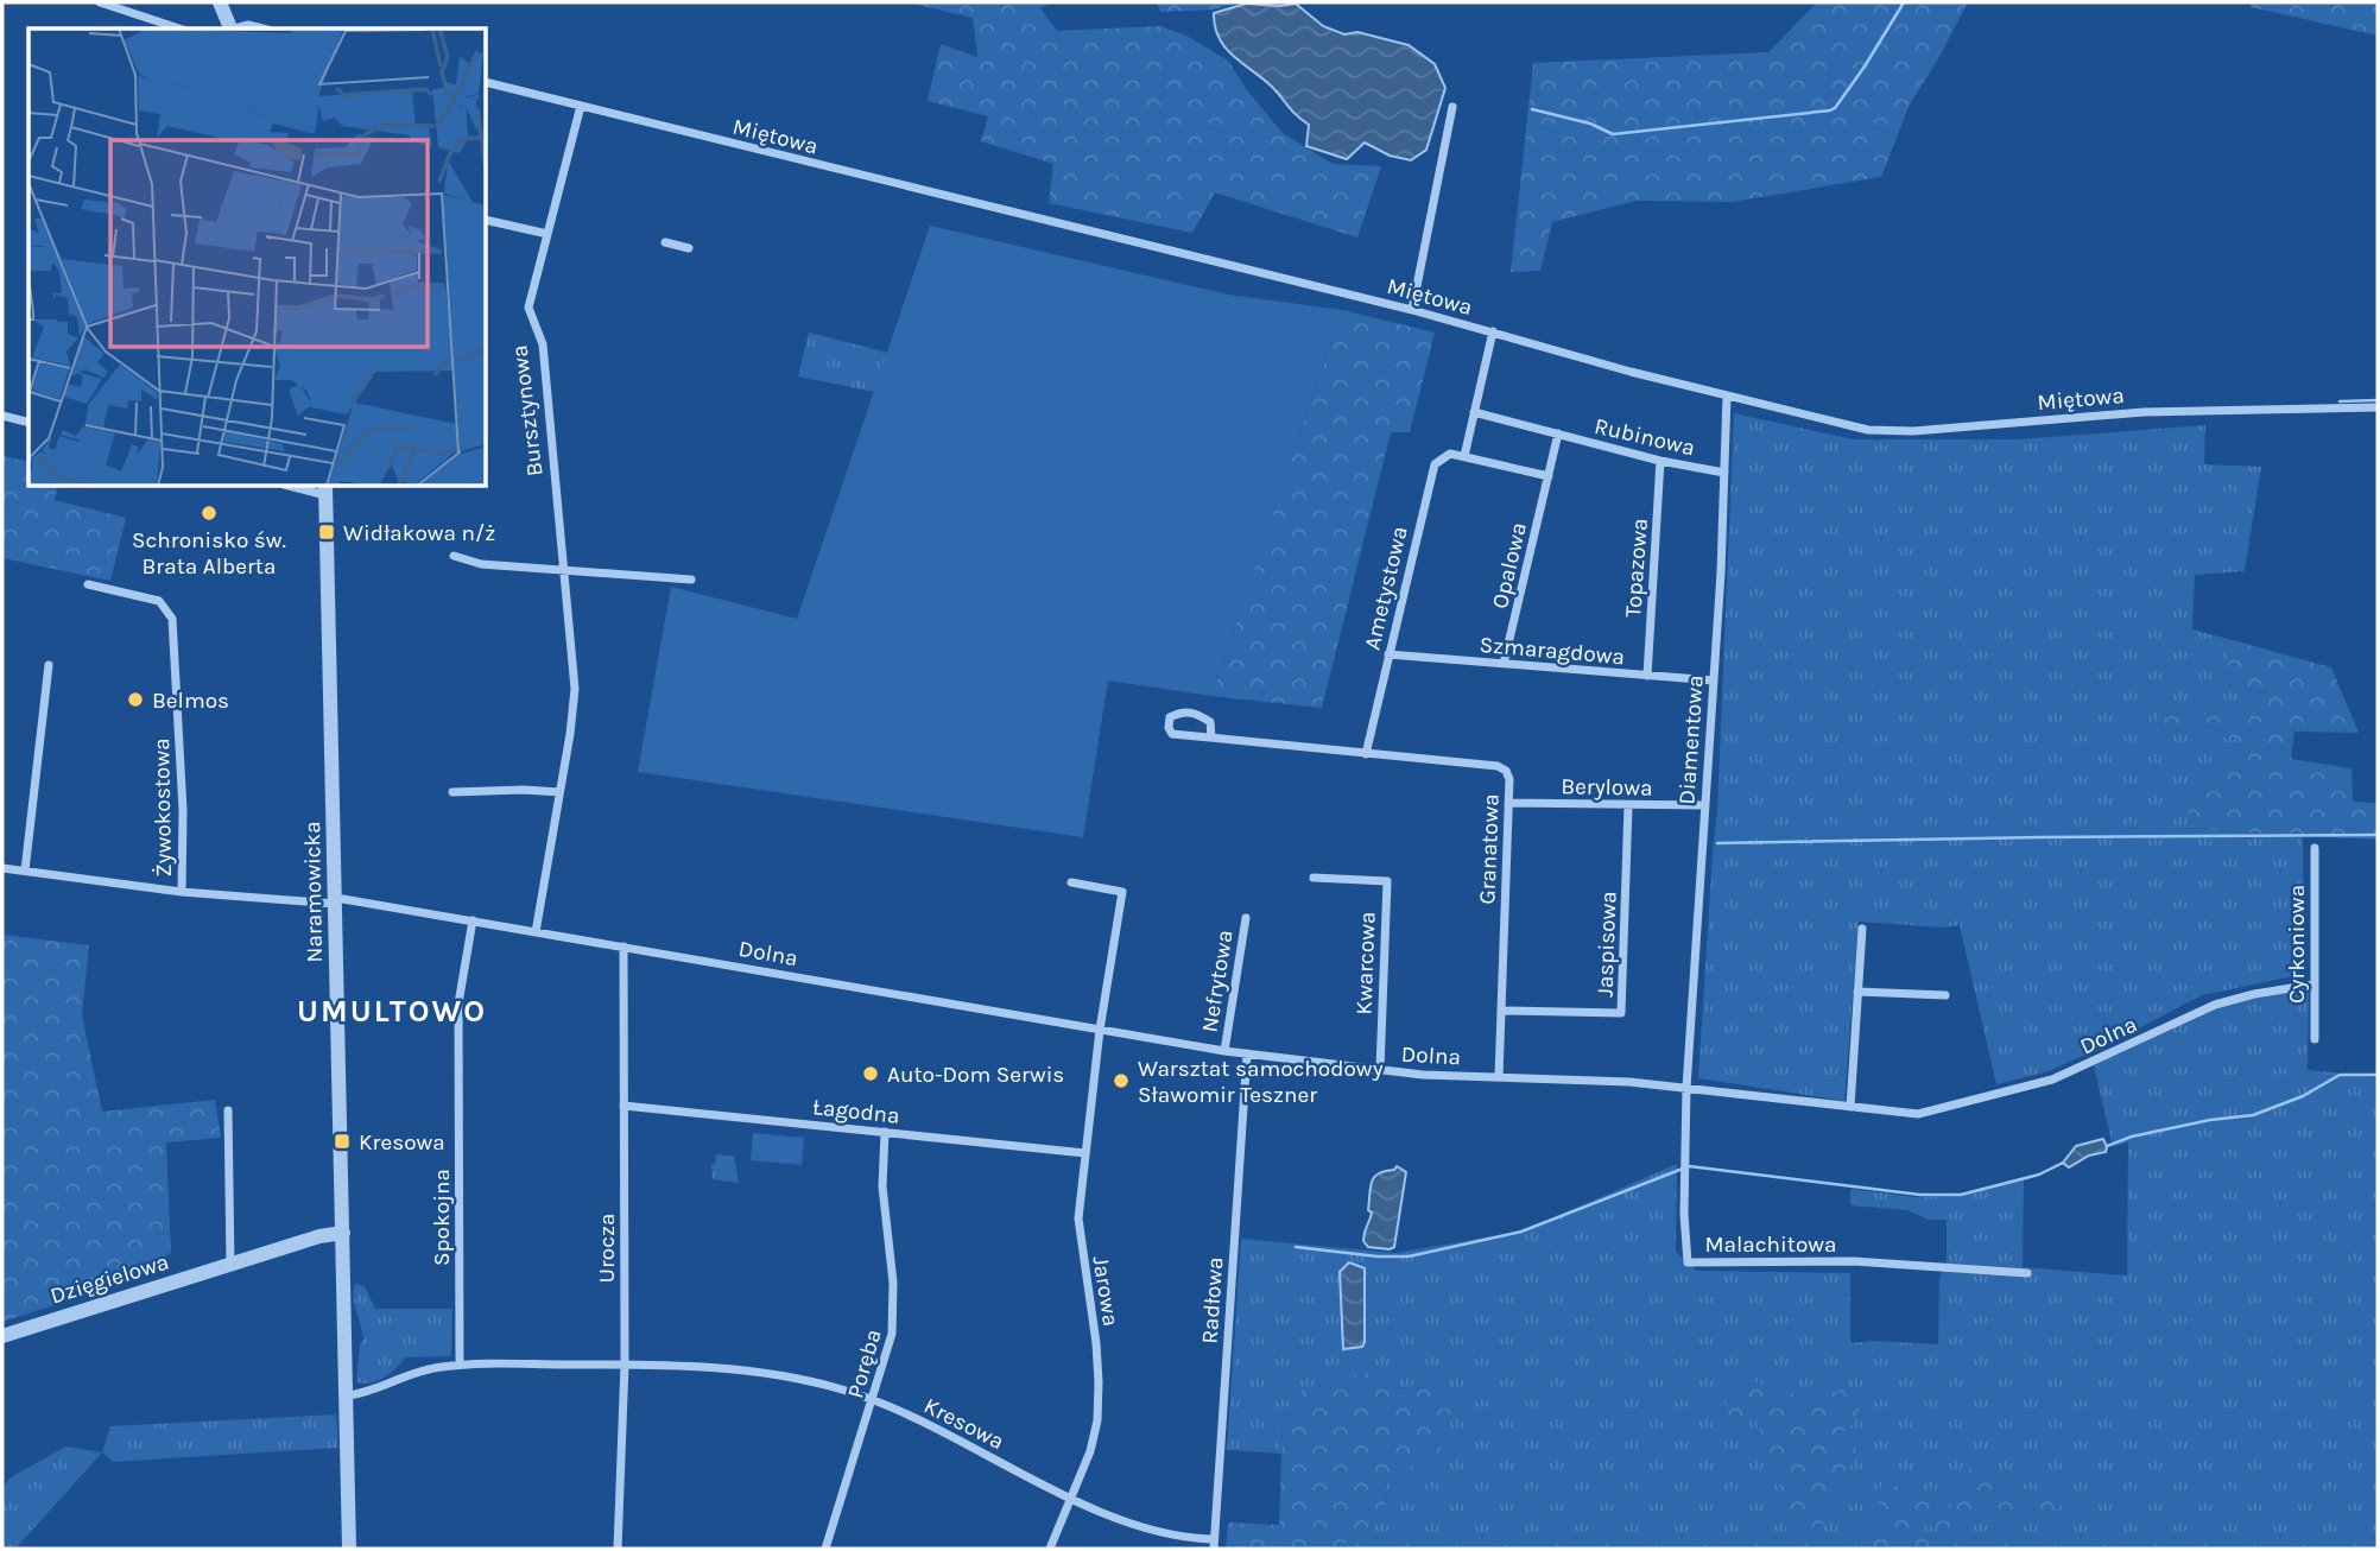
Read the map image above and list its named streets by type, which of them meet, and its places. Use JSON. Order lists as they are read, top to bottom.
{
  "streets": {
    "street": [
      "Miętowa",
      "Bursztynowa",
      "Rubinowa",
      "Opalowa",
      "Topazowa",
      "Ametystowa",
      "Szmaragdowa",
      "Diamentowa",
      "Berylowa",
      "Żywokostowa",
      "Granatowa",
      "Naramowicka",
      "Jaspisowa",
      "Cyrkoniowa",
      "Dolna",
      "Kwarcowa",
      "Nefrytowa",
      "Łagodna",
      "Spokojna",
      "Malachitowa",
      "Urocza",
      "Dzięgielowa",
      "Jarowa",
      "Radłowa",
      "Poręba",
      "Kresowa"
    ]
  },
  "crossings": [
    ["Miętowa", "Bursztynowa"],
    ["Miętowa", "Diamentowa"],
    ["Bursztynowa", "Dolna"],
    ["Rubinowa", "Topazowa"],
    ["Rubinowa", "Diamentowa"],
    ["Opalowa", "Szmaragdowa"],
    ["Topazowa", "Szmaragdowa"],
    ["Ametystowa", "Szmaragdowa"],
    ["Ametystowa", "Granatowa"],
    ["Szmaragdowa", "Diamentowa"],
    ["Diamentowa", "Berylowa"],
    ["Diamentowa", "Dolna"],
    ["Diamentowa", "Malachitowa"],
    ["Berylowa", "Granatowa"],
    ["Berylowa", "Jaspisowa"],
    ["Żywokostowa", "Dolna"],
    ["Granatowa", "Jaspisowa"],
    ["Granatowa", "Dolna"],
    ["Naramowicka", "Dolna"],
    ["Naramowicka", "Dzięgielowa"],
    ["Naramowicka", "Kresowa"],
    ["Cyrkoniowa", "Dolna"],
    ["Dolna", "Kwarcowa"],
    ["Dolna", "Nefrytowa"],
    ["Dolna", "Spokojna"],
    ["Dolna", "Malachitowa"],
    ["Dolna", "Urocza"],
    ["Dolna", "Jarowa"],
    ["Dolna", "Radłowa"],
    ["Łagodna", "Urocza"],
    ["Łagodna", "Jarowa"],
    ["Łagodna", "Poręba"],
    ["Spokojna", "Kresowa"],
    ["Urocza", "Kresowa"],
    ["Jarowa", "Kresowa"],
    ["Radłowa", "Kresowa"],
    ["Poręba", "Kresowa"]
  ],
  "districts": ["UMULTOWO"],
  "places": {
    "other": [
      "Schronisko św. Brata Alberta",
      "Belmos",
      "Auto-Dom Serwis",
      "Warsztat samochodowy Sławomir Teszner"
    ],
    "transit": ["Widłakowa n/ż", "Kresowa"]
  }
}
